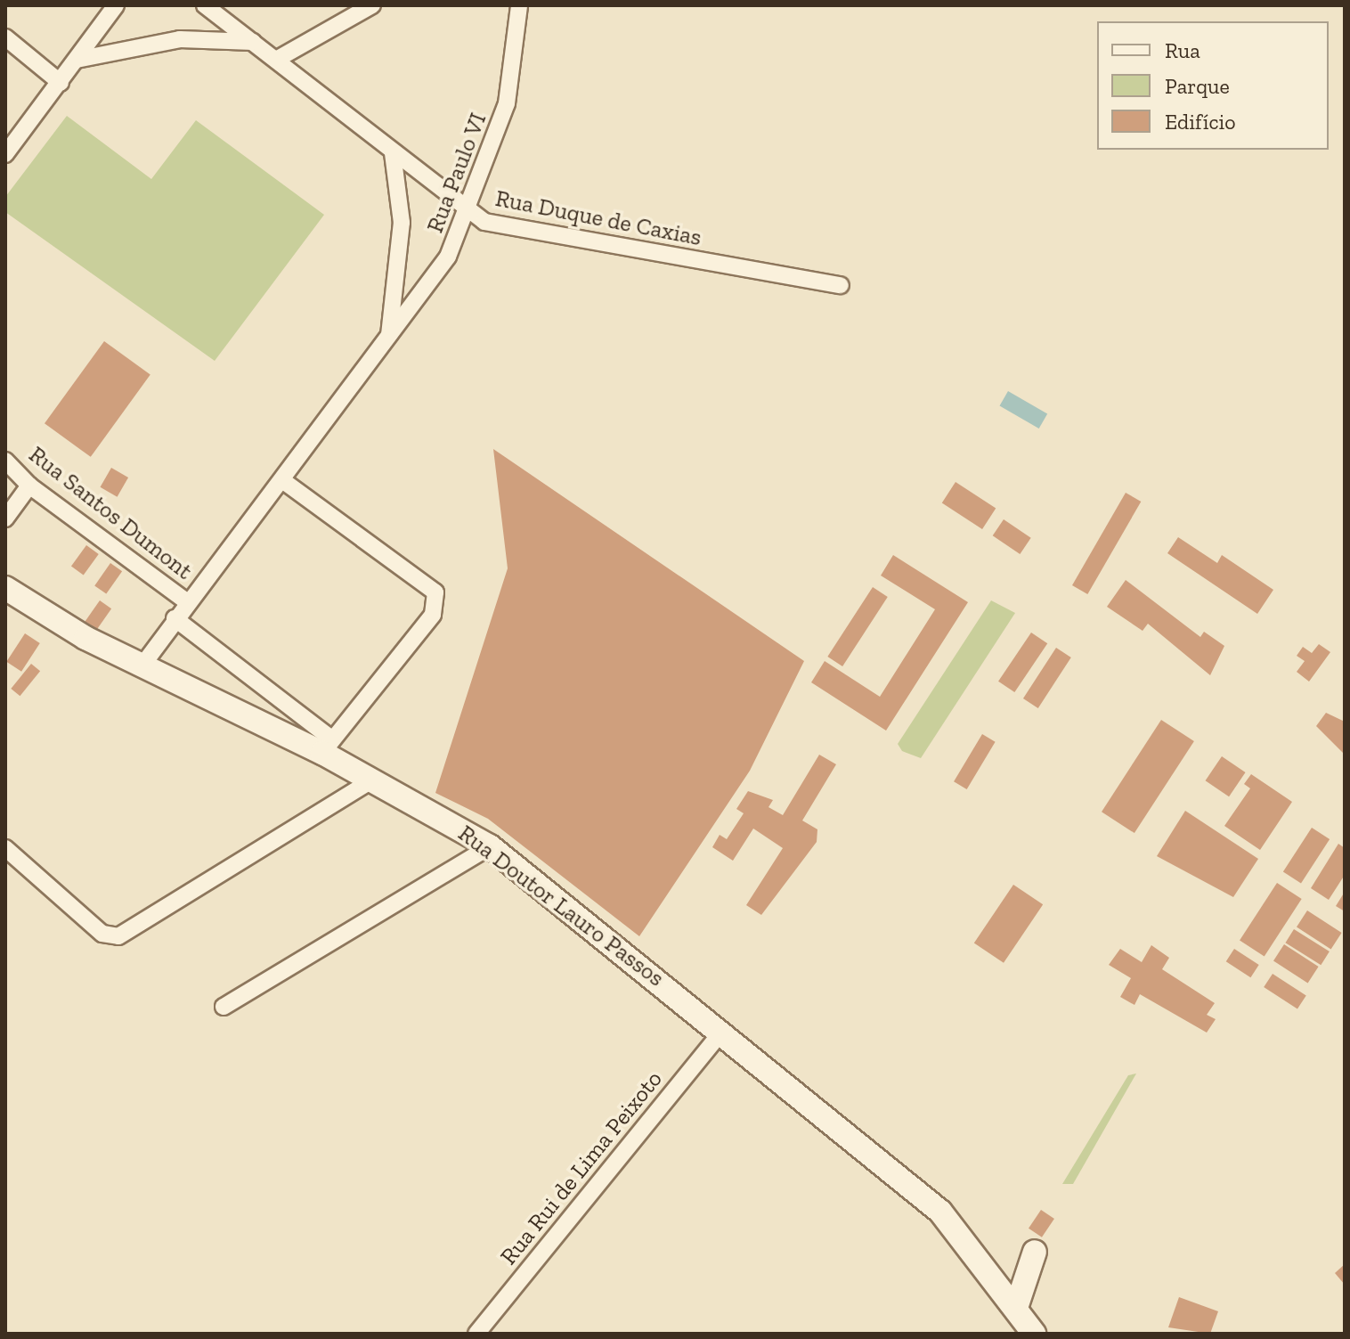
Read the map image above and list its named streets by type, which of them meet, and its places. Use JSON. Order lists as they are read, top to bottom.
{
  "streets": {
    "main road": ["Rua Doutor Lauro Passos"],
    "street": [
      "Rua Paulo VI",
      "Rua Duque de Caxias",
      "Rua Santos Dumont",
      "Rua Rui de Lima Peixoto"
    ]
  },
  "crossings": [
    ["Rua Paulo VI", "Rua Duque de Caxias"],
    ["Rua Paulo VI", "Rua Santos Dumont"],
    ["Rua Paulo VI", "Rua Doutor Lauro Passos"],
    ["Rua Doutor Lauro Passos", "Rua Rui de Lima Peixoto"]
  ],
  "legend": ["Rua", "Parque", "Edifício"]
}
